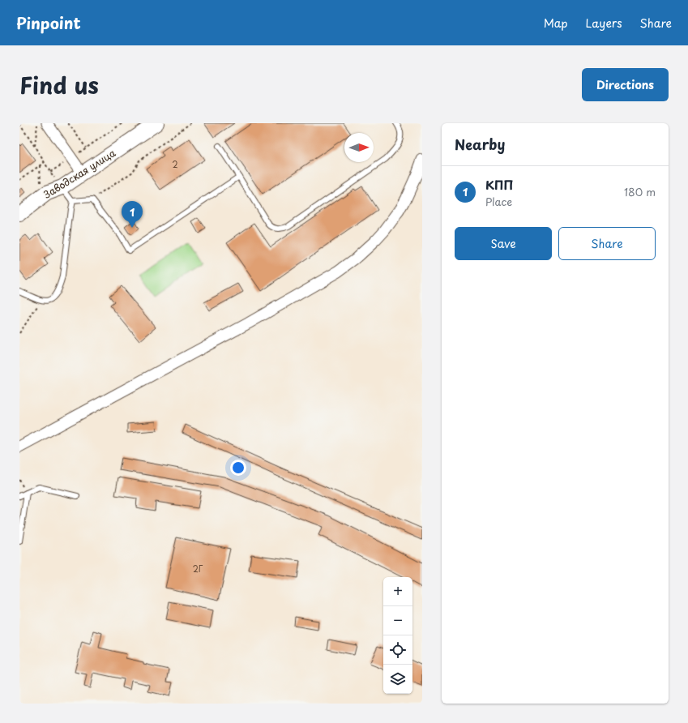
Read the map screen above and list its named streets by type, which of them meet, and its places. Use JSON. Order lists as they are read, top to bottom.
{
  "streets": {
    "street": ["Заводская улица"]
  },
  "house_numbers": ["2", "2Г"],
  "north": "right",
  "page": {
    "header": "Pinpoint",
    "nav": ["Map", "Layers", "Share"],
    "title": "Find us",
    "buttons": [
      "Directions",
      ["Save", "Share"]
    ],
    "heading": "Nearby",
    "list": [
      {
        "mark": "1",
        "name": "КПП",
        "note": "Place",
        "value": "180 m"
      }
    ],
    "pins": "1",
    "map_buttons": ["+", "−"]
  }
}
